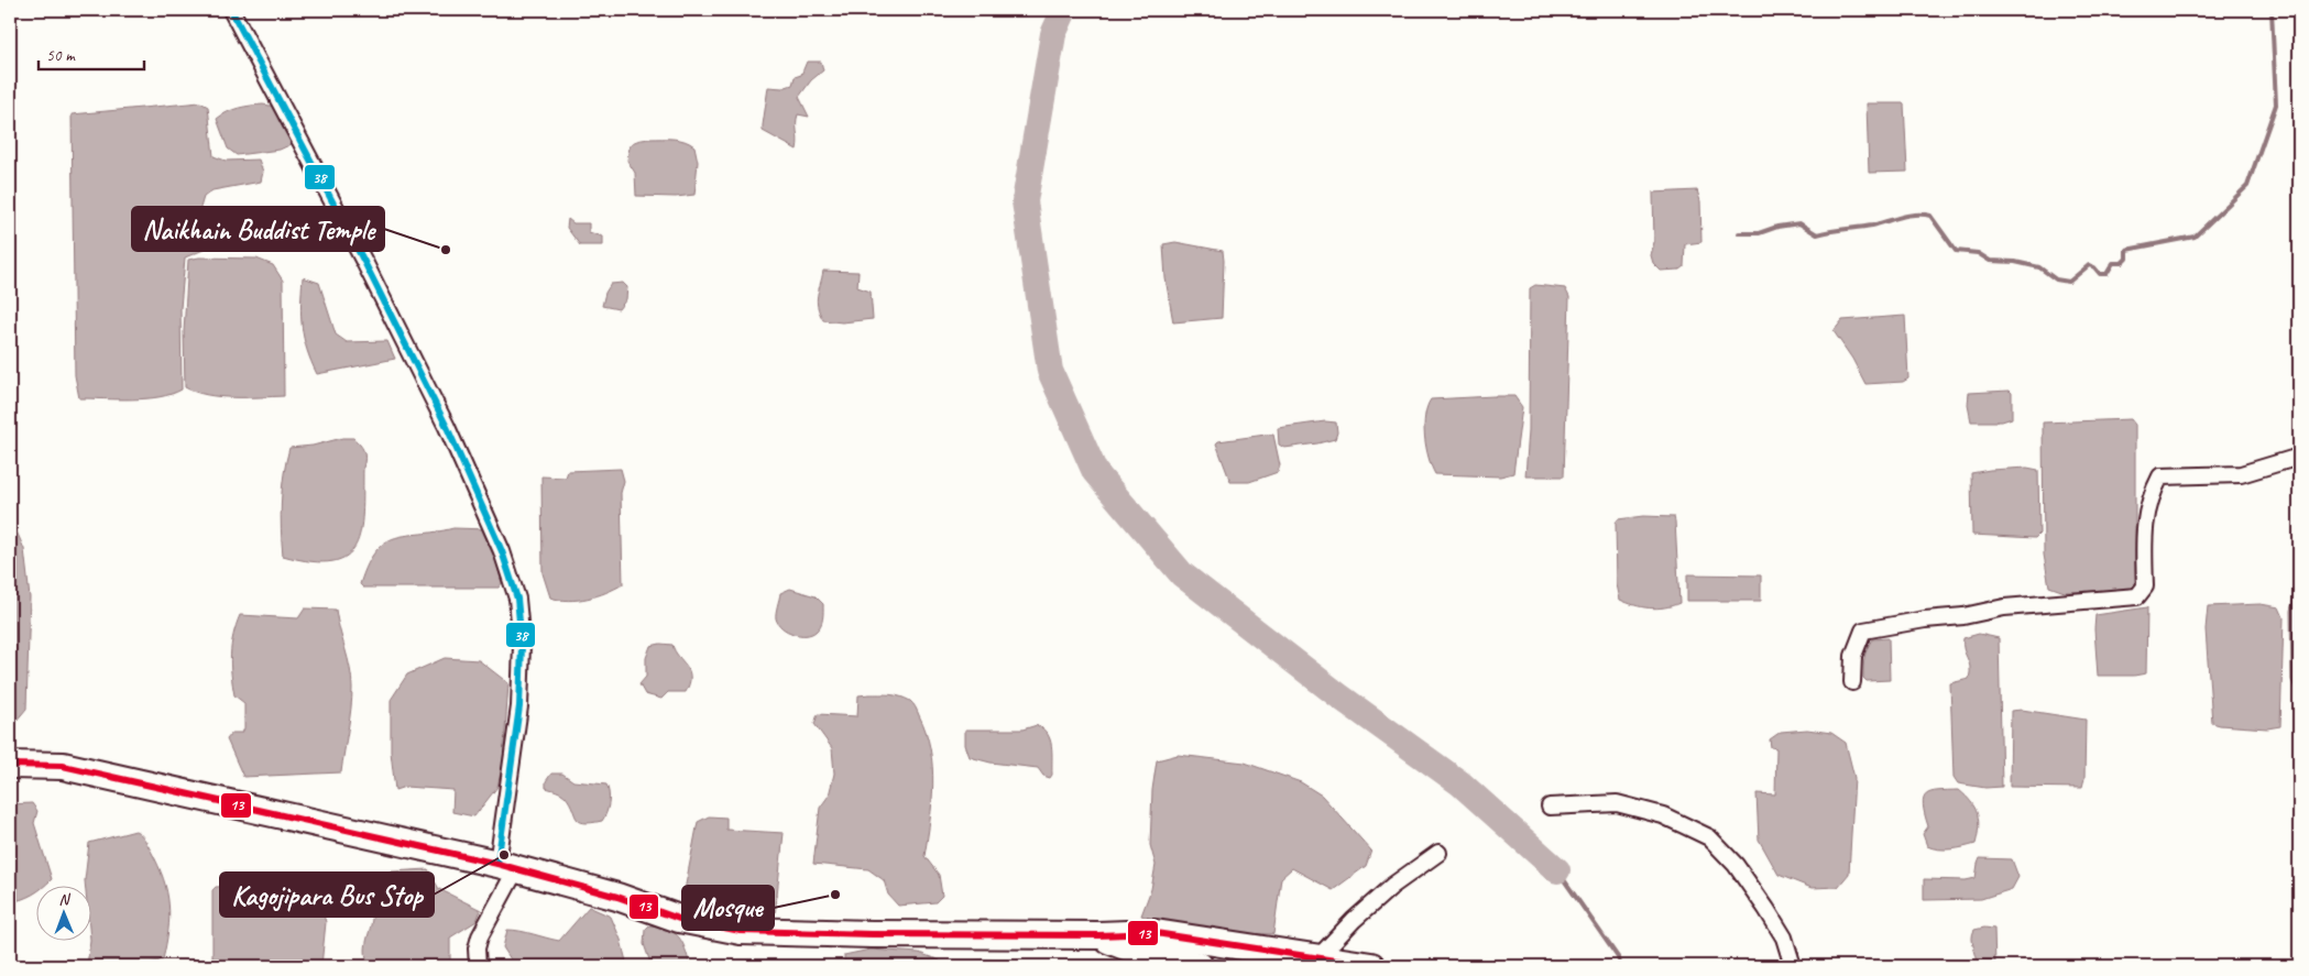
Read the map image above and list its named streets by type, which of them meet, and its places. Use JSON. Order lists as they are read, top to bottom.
{
  "places": ["Naikhain Buddist Temple", "Kagojipara Bus Stop", "Mosque"],
  "lines": ["transit line 38", "transit line 13"],
  "scale_bar": "50 m",
  "north": "top"
}
